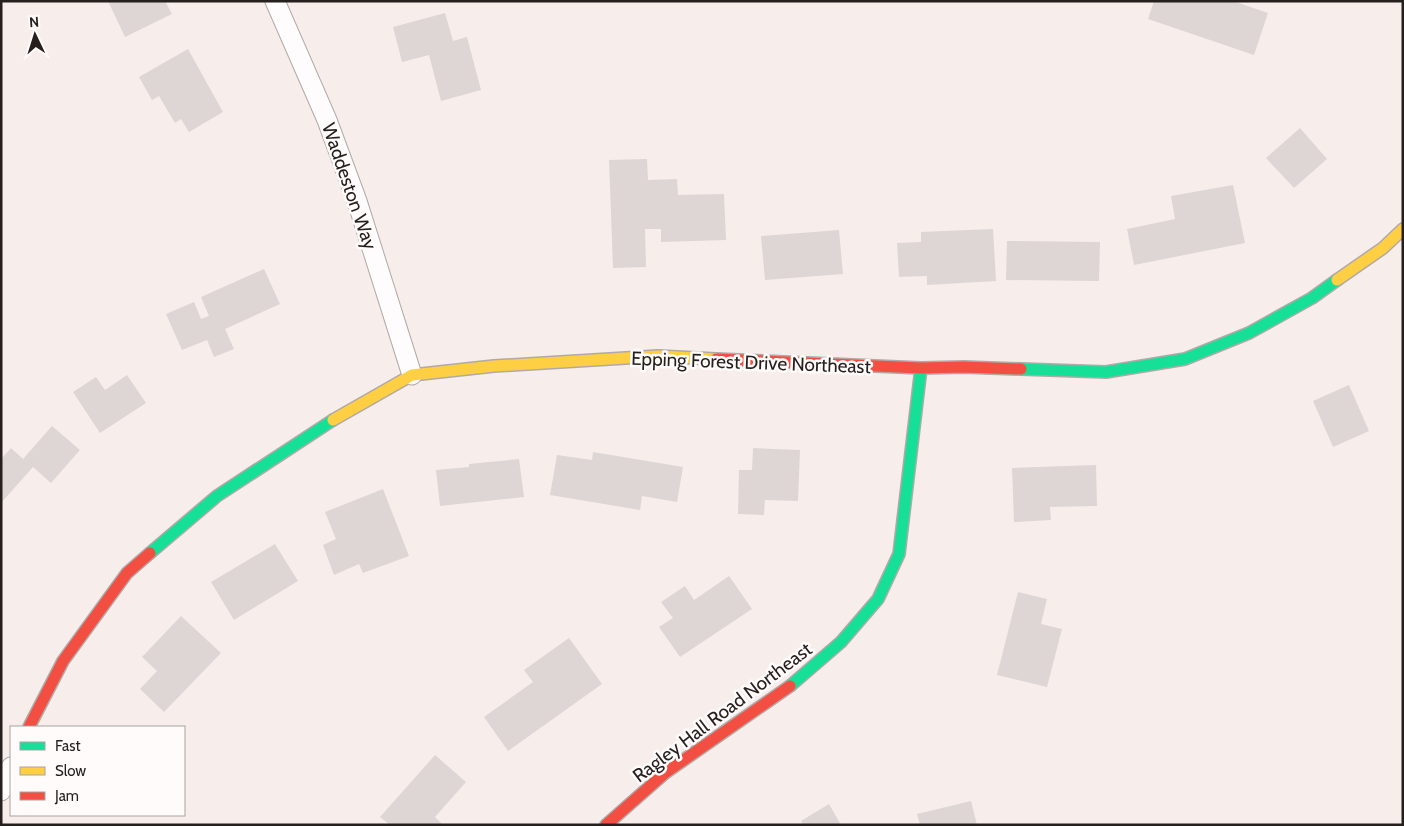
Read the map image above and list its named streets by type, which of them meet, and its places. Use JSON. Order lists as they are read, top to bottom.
{
  "streets": {
    "street": ["Waddeston Way", "Epping Forest Drive Northeast", "Ragley Hall Road Northeast"]
  },
  "crossings": [
    ["Waddeston Way", "Epping Forest Drive Northeast"],
    ["Epping Forest Drive Northeast", "Ragley Hall Road Northeast"]
  ],
  "legend": ["Fast", "Slow", "Jam"],
  "north": "top"
}
